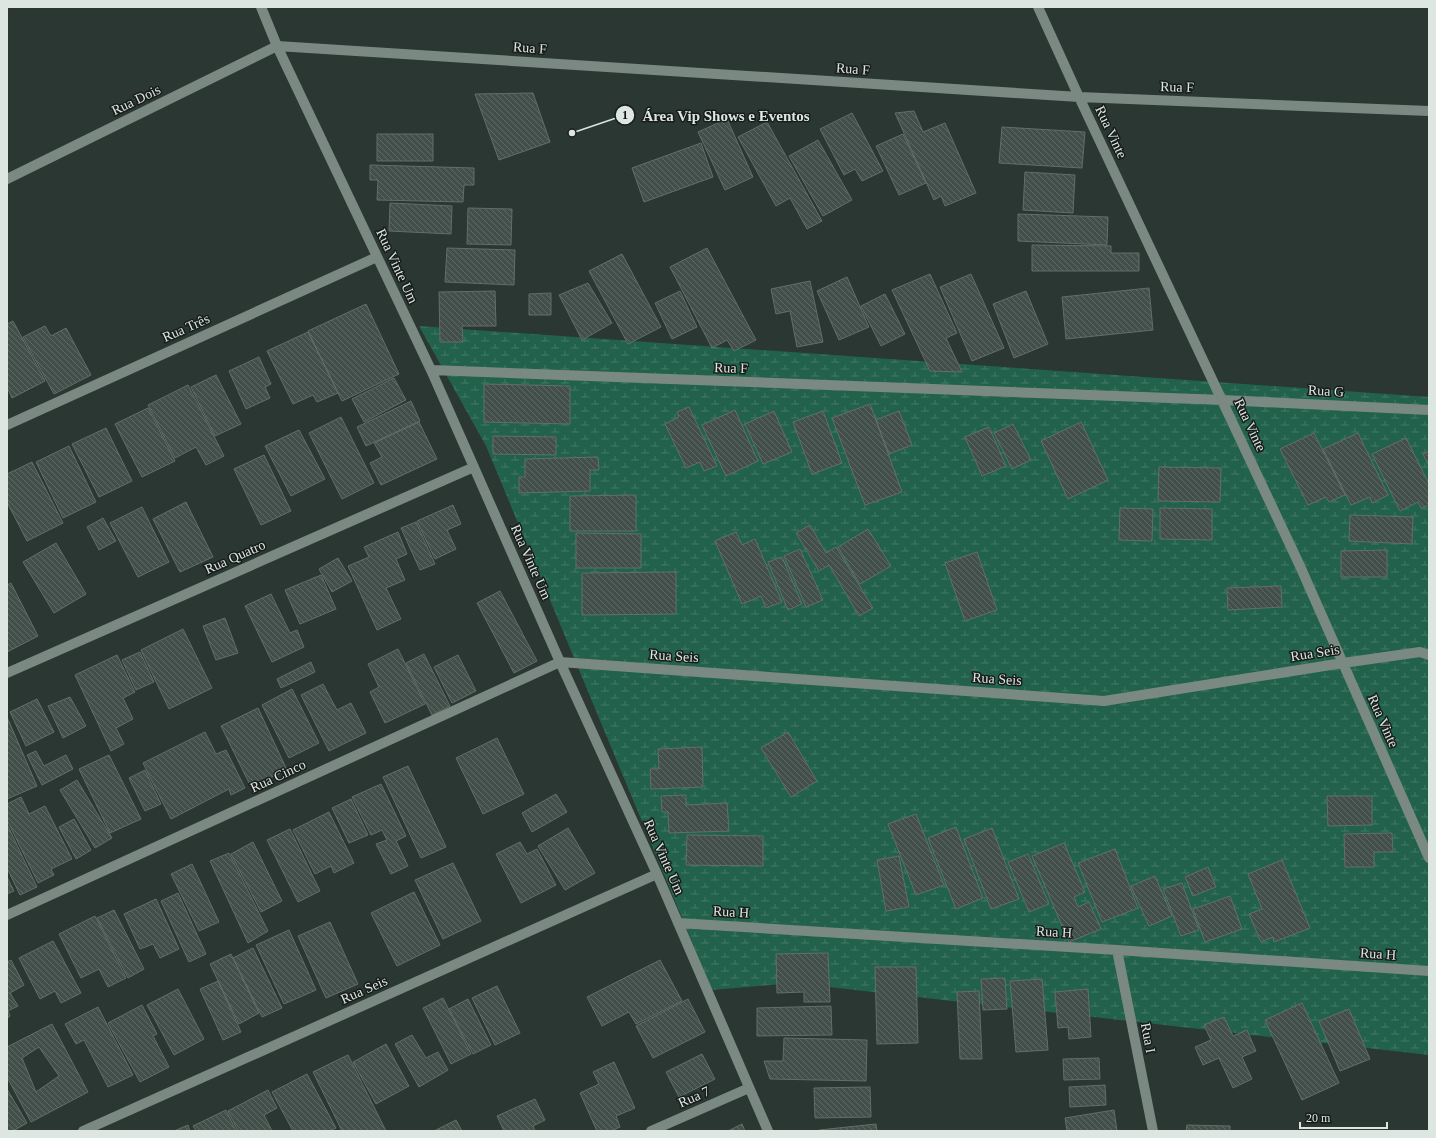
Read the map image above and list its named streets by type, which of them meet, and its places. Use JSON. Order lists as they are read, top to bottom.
{
  "streets": {
    "street": [
      "Rua F",
      "Rua Dois",
      "Rua Vinte",
      "Rua Vinte Um",
      "Rua Três",
      "Rua G",
      "Rua Quatro",
      "Rua Seis",
      "Rua Cinco",
      "Rua H",
      "Rua I",
      "Rua 7"
    ]
  },
  "crossings": [
    ["Rua F", "Rua Dois"],
    ["Rua F", "Rua Vinte"],
    ["Rua F", "Rua Vinte Um"],
    ["Rua F", "Rua G"],
    ["Rua Dois", "Rua Vinte Um"],
    ["Rua Vinte", "Rua G"],
    ["Rua Vinte", "Rua Seis"],
    ["Rua Vinte Um", "Rua Três"],
    ["Rua Vinte Um", "Rua Quatro"],
    ["Rua Vinte Um", "Rua Seis"],
    ["Rua Vinte Um", "Rua Cinco"],
    ["Rua Vinte Um", "Rua H"],
    ["Rua Vinte Um", "Rua 7"],
    ["Rua Seis", "Rua Cinco"],
    ["Rua H", "Rua I"]
  ],
  "places": ["Área Vip Shows e Eventos"],
  "scale_bar": "20 m"
}
